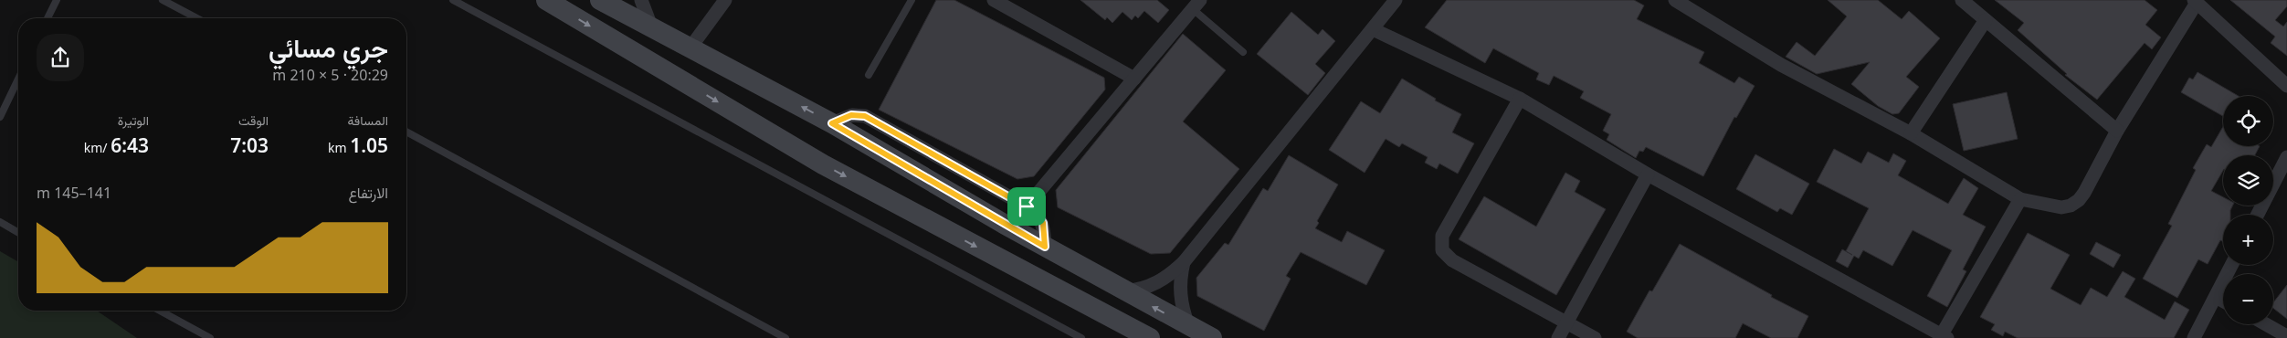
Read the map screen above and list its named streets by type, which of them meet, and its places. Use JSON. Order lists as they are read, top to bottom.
{
  "page": {
    "heading": ["جري مسائي", "20:29 · 5 × 210 m"],
    "map_buttons": ["+", "−"],
    "stats": [
      ["المسافة", "1.05 km"],
      ["الوقت", "7:03"],
      ["الوتيرة", "6:43 /km"]
    ],
    "chart": ["الارتفاع", "141–145 m"]
  }
}
